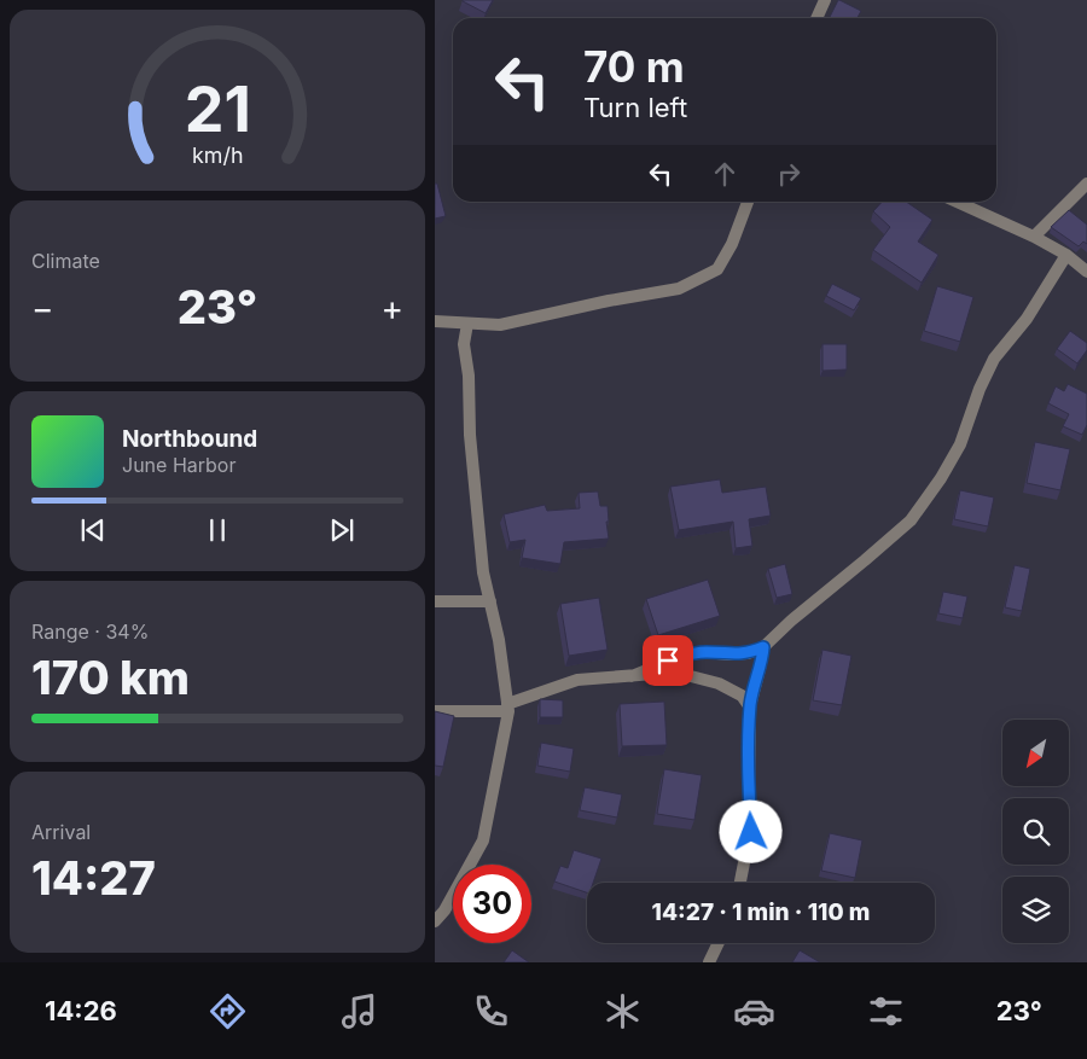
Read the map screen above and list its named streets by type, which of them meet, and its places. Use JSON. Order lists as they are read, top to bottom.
{
  "north": "bottom left",
  "page": {
    "turn": ["70 m", "Turn left"],
    "tile": [
      "Climate",
      ["Range · 34%", "170 km"],
      ["Arrival", "14:27"]
    ],
    "heat": ["−", "23°", "+"],
    "song": ["Northbound", "June Harbor"],
    "limit": "30",
    "trip": "14:27 · 1 min · 110 m",
    "tabs": ["14:26", "23°"],
    "gauge": ["21", "km/h"]
  }
}
